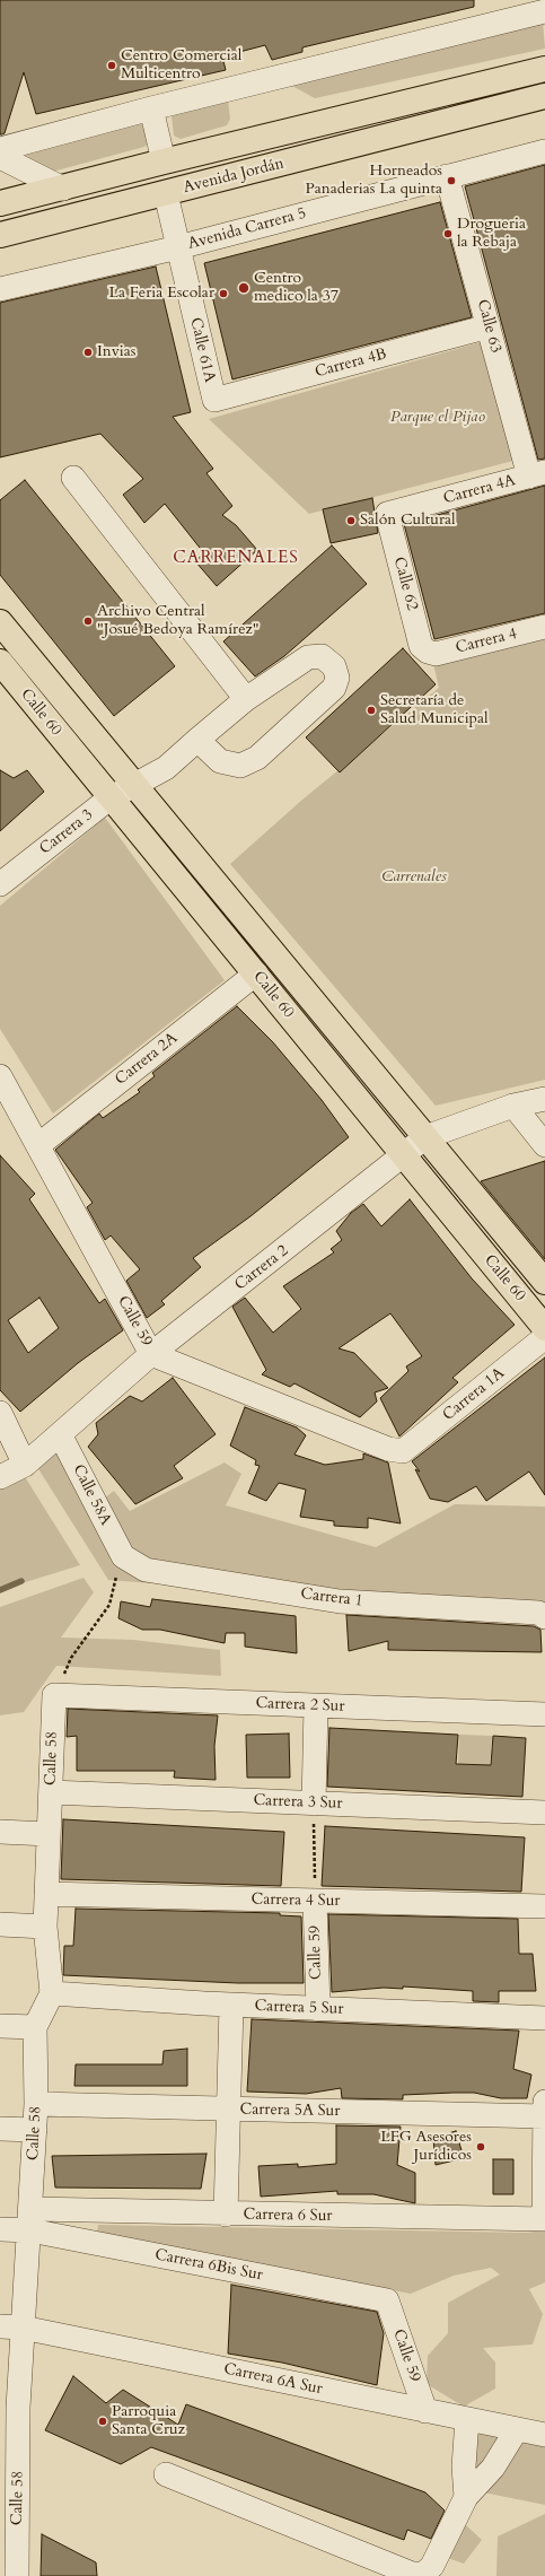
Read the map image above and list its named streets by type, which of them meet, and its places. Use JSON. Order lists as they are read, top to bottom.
{
  "streets": {
    "main road": ["Avenida Jordán", "Calle 60"],
    "street": [
      "Avenida Carrera 5",
      "Calle 63",
      "Calle 61A",
      "Carrera 4B",
      "Carrera 4A",
      "Calle 62",
      "Carrera 4",
      "Carrera 3",
      "Carrera 2A",
      "Carrera 2",
      "Calle 59",
      "Carrera 1A",
      "Calle 58A",
      "Carrera 1",
      "Carrera 2 Sur",
      "Calle 58",
      "Carrera 3 Sur",
      "Carrera 4 Sur",
      "Carrera 5 Sur",
      "Carrera 5A Sur",
      "Carrera 6 Sur",
      "Carrera 6Bis Sur",
      "Carrera 6A Sur"
    ]
  },
  "crossings": [
    ["Avenida Jordán", "Calle 61A"],
    ["Avenida Carrera 5", "Calle 63"],
    ["Avenida Carrera 5", "Calle 61A"],
    ["Calle 63", "Carrera 4B"],
    ["Calle 63", "Carrera 4A"],
    ["Calle 61A", "Carrera 4B"],
    ["Carrera 4A", "Calle 62"],
    ["Calle 62", "Carrera 4"],
    ["Calle 60", "Carrera 3"],
    ["Calle 60", "Carrera 2A"],
    ["Calle 60", "Carrera 2"],
    ["Carrera 2A", "Calle 59"],
    ["Carrera 2", "Calle 59"],
    ["Carrera 2", "Calle 58A"],
    ["Calle 59", "Carrera 1A"],
    ["Calle 59", "Carrera 4 Sur"],
    ["Calle 59", "Carrera 5 Sur"],
    ["Calle 59", "Carrera 6Bis Sur"],
    ["Calle 59", "Carrera 6A Sur"],
    ["Calle 58A", "Carrera 1"],
    ["Carrera 2 Sur", "Calle 58"],
    ["Calle 58", "Carrera 3 Sur"],
    ["Calle 58", "Carrera 4 Sur"],
    ["Calle 58", "Carrera 5 Sur"],
    ["Calle 58", "Carrera 5A Sur"],
    ["Calle 58", "Carrera 6 Sur"],
    ["Calle 58", "Carrera 6Bis Sur"],
    ["Calle 58", "Carrera 6A Sur"],
    ["Carrera 5A Sur", "Carrera 6 Sur"],
    ["Carrera 6 Sur", "Carrera 6Bis Sur"]
  ],
  "districts": ["CARRENALES"],
  "parks": ["Parque el Pijao", "Carrenales"],
  "places": [
    "Centro Comercial Multicentro",
    "Horneados Panaderias La quinta",
    "Drogueria la Rebaja",
    "Centro medico la 37",
    "La Feria Escolar",
    "Invias",
    "Salón Cultural",
    "Archivo Central \"Josué Bedoya Ramírez\"",
    "Secretaría de Salud Municipal",
    "LFG Asesores Jurídicos",
    "Parroquia Santa Cruz"
  ]
}
